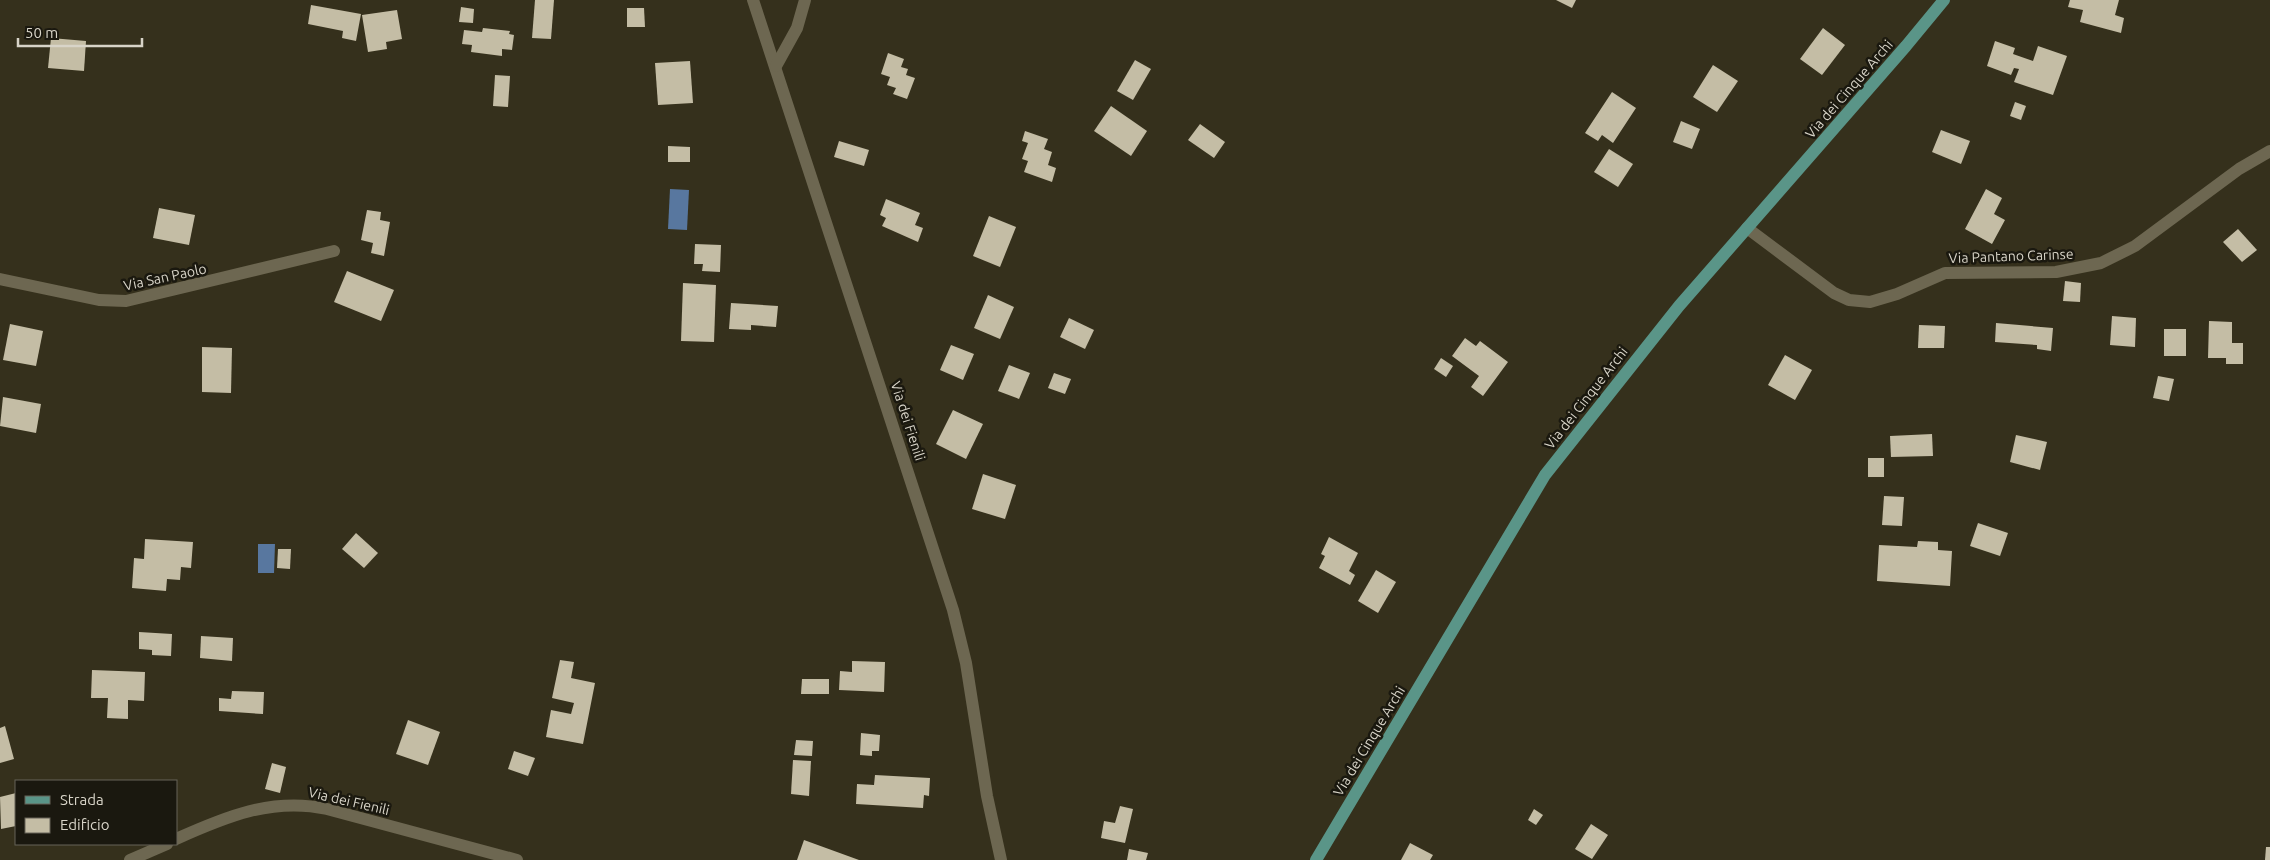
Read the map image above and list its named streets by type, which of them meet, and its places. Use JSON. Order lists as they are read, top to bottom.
{
  "streets": {
    "main road": ["Via dei Cinque Archi"],
    "street": ["Via Pantano Carinse", "Via San Paolo", "Via dei Fienili"]
  },
  "crossings": [
    ["Via dei Cinque Archi", "Via Pantano Carinse"]
  ],
  "legend": ["Strada", "Edificio"],
  "scale_bar": "50 m"
}
